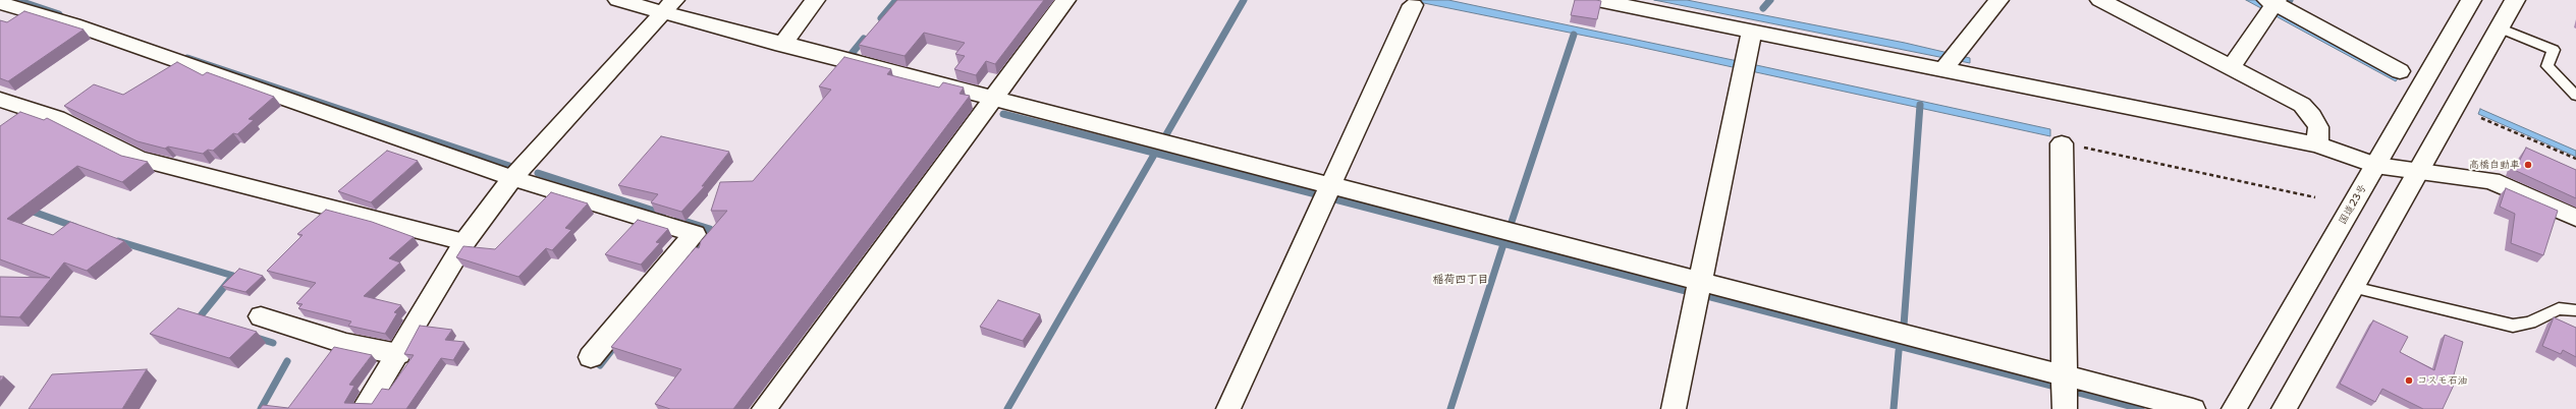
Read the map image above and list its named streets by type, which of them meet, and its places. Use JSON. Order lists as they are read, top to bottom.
{
  "streets": {
    "main road": ["国道23号"]
  },
  "districts": ["稲荷四丁目"],
  "places": ["高橋自動車", "コスモ石油"]
}
